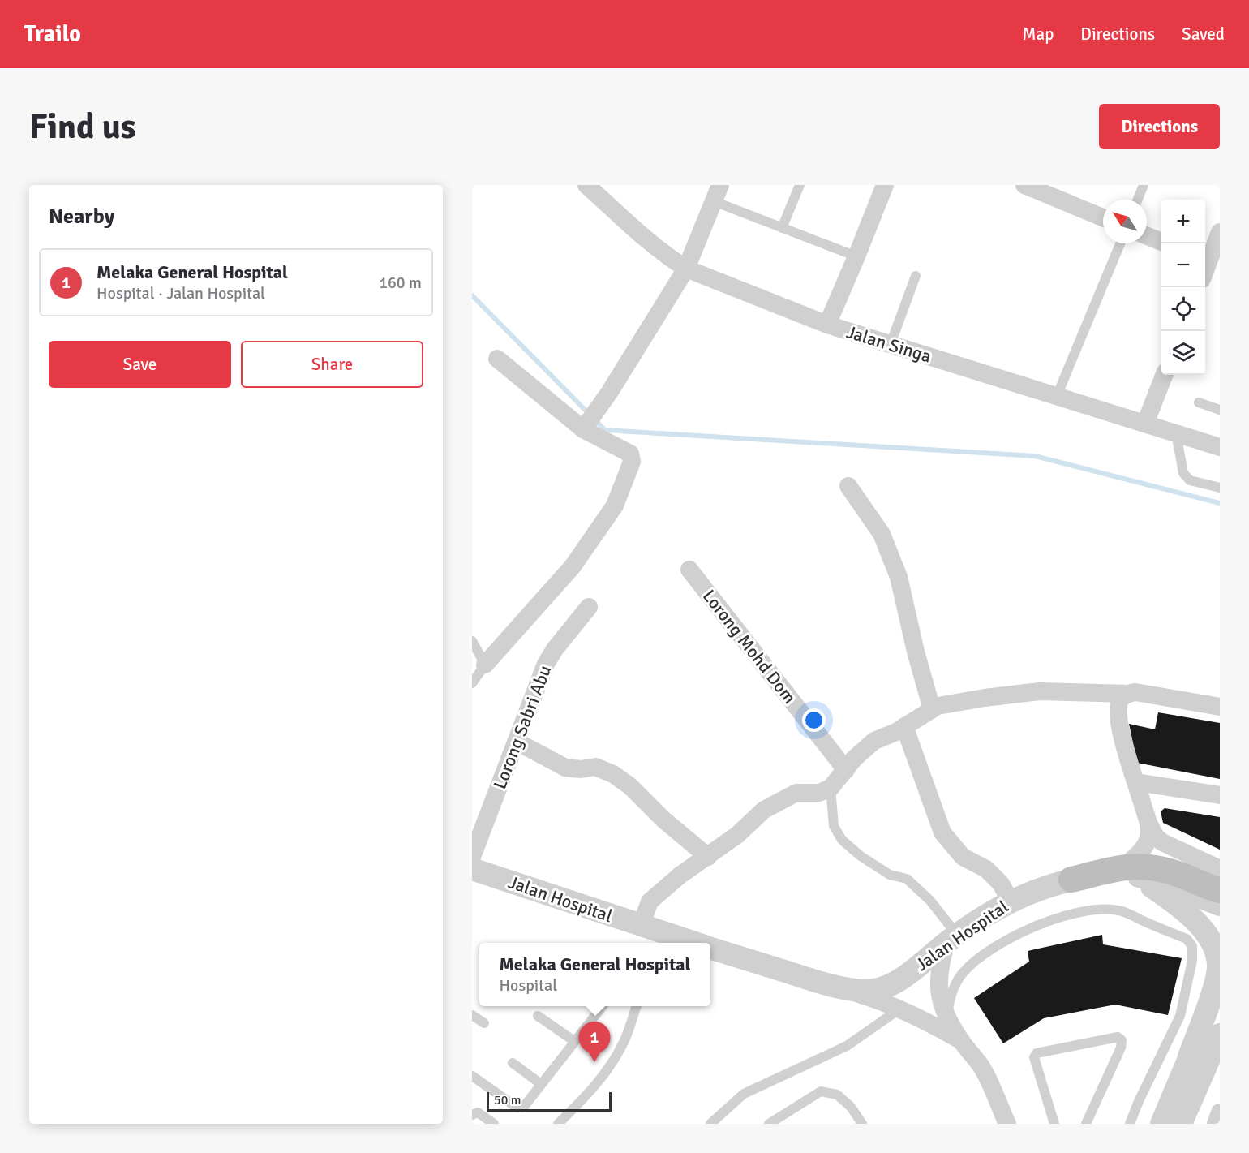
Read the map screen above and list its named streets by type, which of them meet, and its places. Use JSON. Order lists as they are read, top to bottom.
{
  "streets": {
    "street": [
      "Jalan Singa",
      "Lorong Mohd Dom",
      "Lorong Sabri Abu",
      "Jalan Hospital"
    ]
  },
  "scale_bar": "50 m",
  "north": "top left",
  "page": {
    "header": "Trailo",
    "nav": ["Map", "Directions", "Saved"],
    "buttons": [
      "Directions",
      ["Save", "Share"]
    ],
    "title": "Find us",
    "heading": "Nearby",
    "map_buttons": ["+", "−"],
    "list": [
      {
        "mark": "1",
        "name": "Melaka General Hospital",
        "note": "Hospital · Jalan Hospital",
        "value": "160 m"
      }
    ],
    "popup": ["Melaka General Hospital", "Hospital"],
    "pins": "1",
    "scale": "50 m"
  }
}
